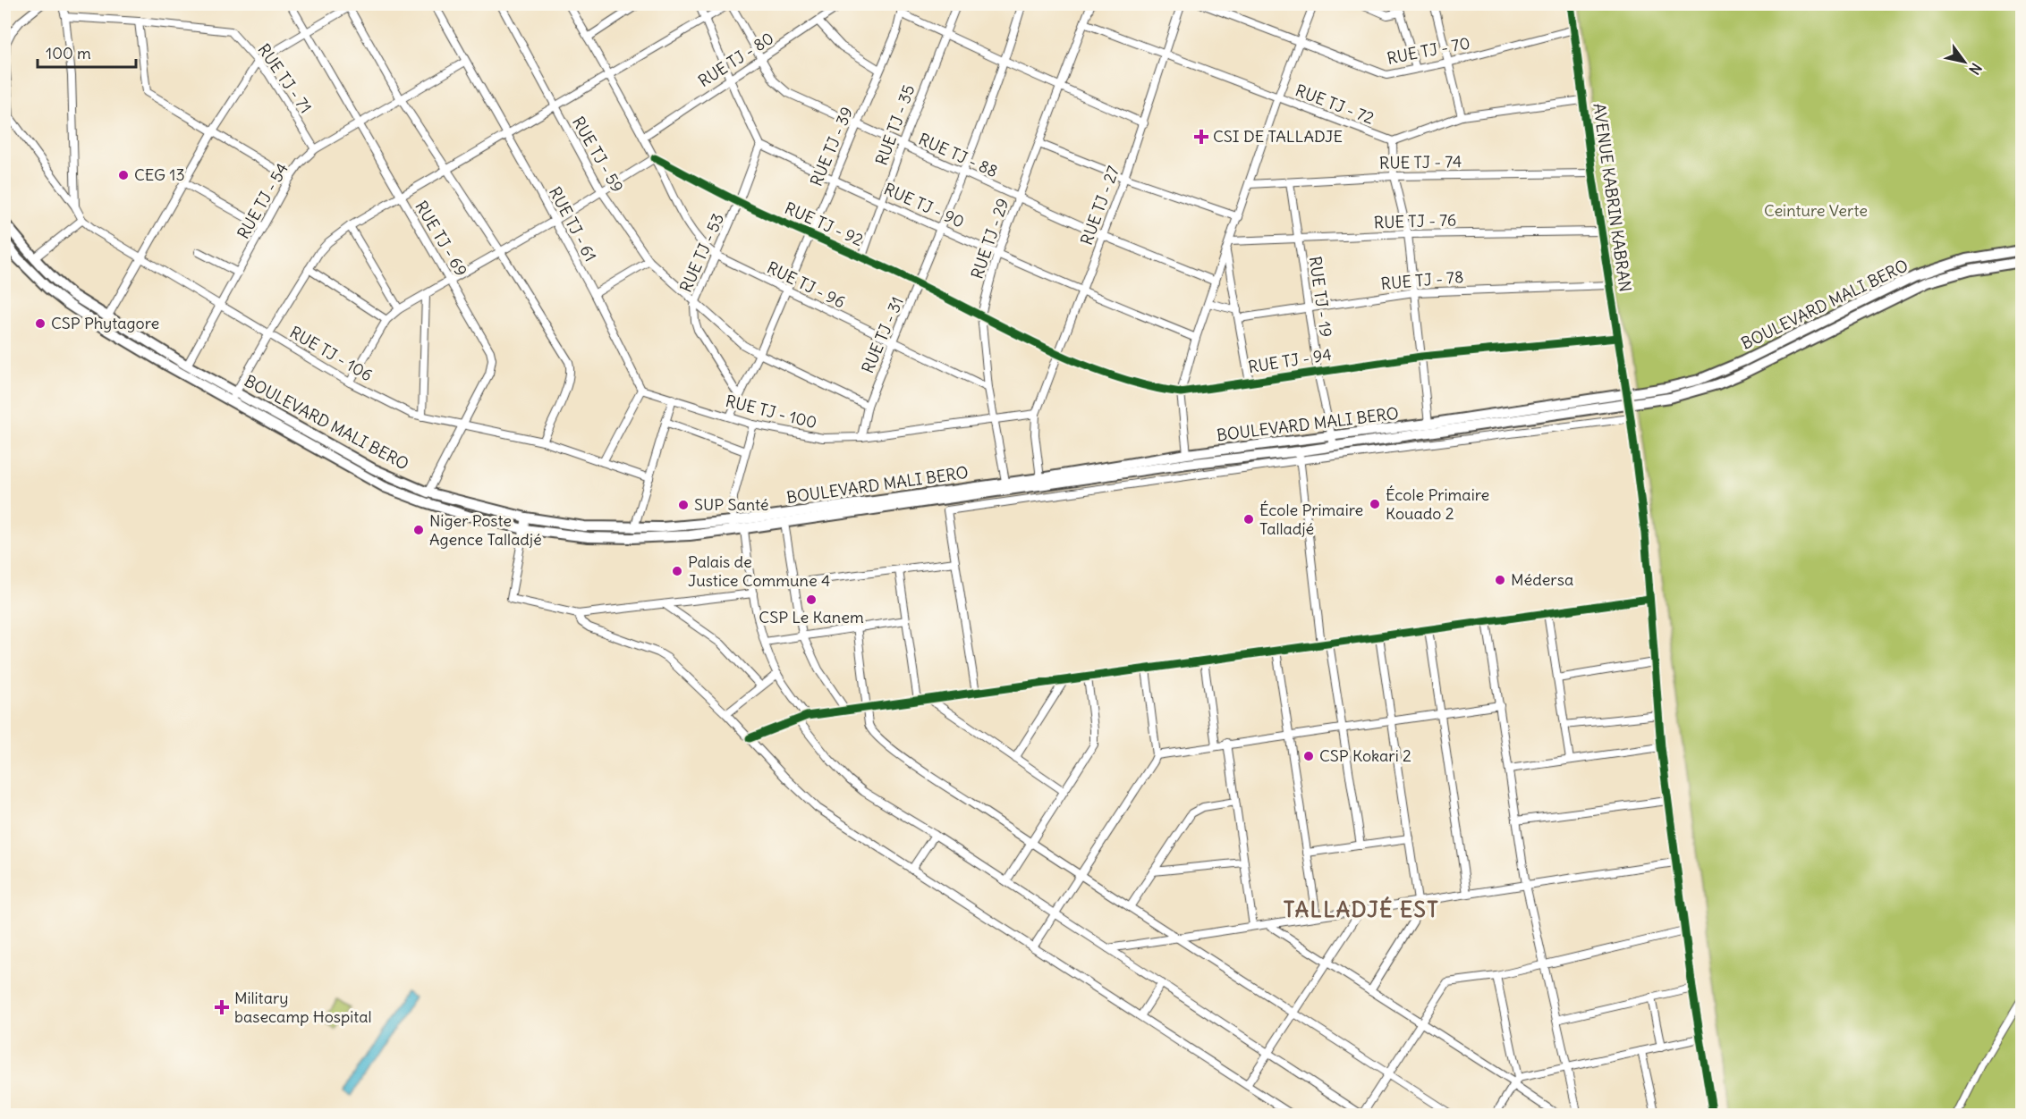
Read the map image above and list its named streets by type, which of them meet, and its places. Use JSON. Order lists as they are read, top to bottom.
{
  "streets": {
    "main road": ["BOULEVARD MALI BERO"],
    "street": [
      "RUE TJ - 70",
      "RUE TJ - 80",
      "RUE TJ - 71",
      "RUE TJ - 72",
      "RUE TJ - 35",
      "RUE TJ - 39",
      "RUE TJ - 59",
      "RUE TJ - 88",
      "RUE TJ - 74",
      "AVENUE KABRIN KABRAN",
      "RUE TJ - 54",
      "RUE TJ - 90",
      "RUE TJ - 27",
      "RUE TJ - 76",
      "RUE TJ - 61",
      "RUE TJ - 92",
      "RUE TJ - 69",
      "RUE TJ - 29",
      "RUE TJ - 53",
      "RUE TJ - 78",
      "RUE TJ - 96",
      "RUE TJ - 19",
      "RUE TJ - 31",
      "RUE TJ - 106",
      "RUE TJ - 94",
      "RUE TJ - 100"
    ]
  },
  "crossings": [
    ["RUE TJ - 70", "AVENUE KABRIN KABRAN"],
    ["RUE TJ - 80", "RUE TJ - 88"],
    ["RUE TJ - 80", "RUE TJ - 96"],
    ["RUE TJ - 71", "RUE TJ - 54"],
    ["RUE TJ - 72", "RUE TJ - 27"],
    ["RUE TJ - 72", "RUE TJ - 29"],
    ["RUE TJ - 35", "RUE TJ - 88"],
    ["RUE TJ - 35", "RUE TJ - 90"],
    ["RUE TJ - 35", "RUE TJ - 92"],
    ["RUE TJ - 39", "RUE TJ - 59"],
    ["RUE TJ - 39", "RUE TJ - 88"],
    ["RUE TJ - 39", "RUE TJ - 90"],
    ["RUE TJ - 39", "RUE TJ - 92"],
    ["RUE TJ - 39", "RUE TJ - 53"],
    ["RUE TJ - 39", "RUE TJ - 96"],
    ["RUE TJ - 39", "RUE TJ - 100"],
    ["RUE TJ - 59", "RUE TJ - 53"],
    ["RUE TJ - 59", "RUE TJ - 31"],
    ["RUE TJ - 88", "RUE TJ - 27"],
    ["RUE TJ - 88", "RUE TJ - 29"],
    ["RUE TJ - 88", "RUE TJ - 31"],
    ["RUE TJ - 74", "AVENUE KABRIN KABRAN"],
    ["RUE TJ - 74", "RUE TJ - 19"],
    ["AVENUE KABRIN KABRAN", "RUE TJ - 76"],
    ["AVENUE KABRIN KABRAN", "RUE TJ - 78"],
    ["AVENUE KABRIN KABRAN", "RUE TJ - 94"],
    ["RUE TJ - 54", "RUE TJ - 61"],
    ["RUE TJ - 54", "RUE TJ - 69"],
    ["RUE TJ - 54", "BOULEVARD MALI BERO"],
    ["RUE TJ - 54", "RUE TJ - 106"],
    ["RUE TJ - 90", "RUE TJ - 27"],
    ["RUE TJ - 90", "RUE TJ - 29"],
    ["RUE TJ - 90", "RUE TJ - 53"],
    ["RUE TJ - 90", "RUE TJ - 31"],
    ["RUE TJ - 27", "BOULEVARD MALI BERO"],
    ["RUE TJ - 27", "RUE TJ - 94"],
    ["RUE TJ - 76", "RUE TJ - 19"],
    ["RUE TJ - 61", "RUE TJ - 100"],
    ["RUE TJ - 92", "RUE TJ - 29"],
    ["RUE TJ - 92", "RUE TJ - 53"],
    ["RUE TJ - 92", "RUE TJ - 96"],
    ["RUE TJ - 92", "RUE TJ - 31"],
    ["RUE TJ - 92", "RUE TJ - 94"],
    ["RUE TJ - 69", "BOULEVARD MALI BERO"],
    ["RUE TJ - 69", "RUE TJ - 106"],
    ["RUE TJ - 29", "RUE TJ - 96"],
    ["RUE TJ - 29", "BOULEVARD MALI BERO"],
    ["RUE TJ - 29", "RUE TJ - 94"],
    ["RUE TJ - 29", "RUE TJ - 100"],
    ["RUE TJ - 53", "RUE TJ - 96"],
    ["RUE TJ - 78", "RUE TJ - 19"],
    ["RUE TJ - 96", "RUE TJ - 31"],
    ["RUE TJ - 19", "BOULEVARD MALI BERO"],
    ["RUE TJ - 19", "RUE TJ - 94"],
    ["RUE TJ - 31", "RUE TJ - 100"]
  ],
  "districts": ["TALLADJÉ EST"],
  "parks": ["Ceinture Verte"],
  "places": {
    "health": ["CSI DE TALLADJE", "Military basecamp Hospital"],
    "other": [
      "CEG 13",
      "CSP Phytagore",
      "École Primaire Kouado 2",
      "SUP Santé",
      "École Primaire Talladjé",
      "Niger Poste Agence Talladjé",
      "Palais de Justice Commune 4",
      "Médersa",
      "CSP Le Kanem",
      "CSP Kokari 2"
    ]
  },
  "scale_bar": "100 m",
  "north": "bottom right"
}
